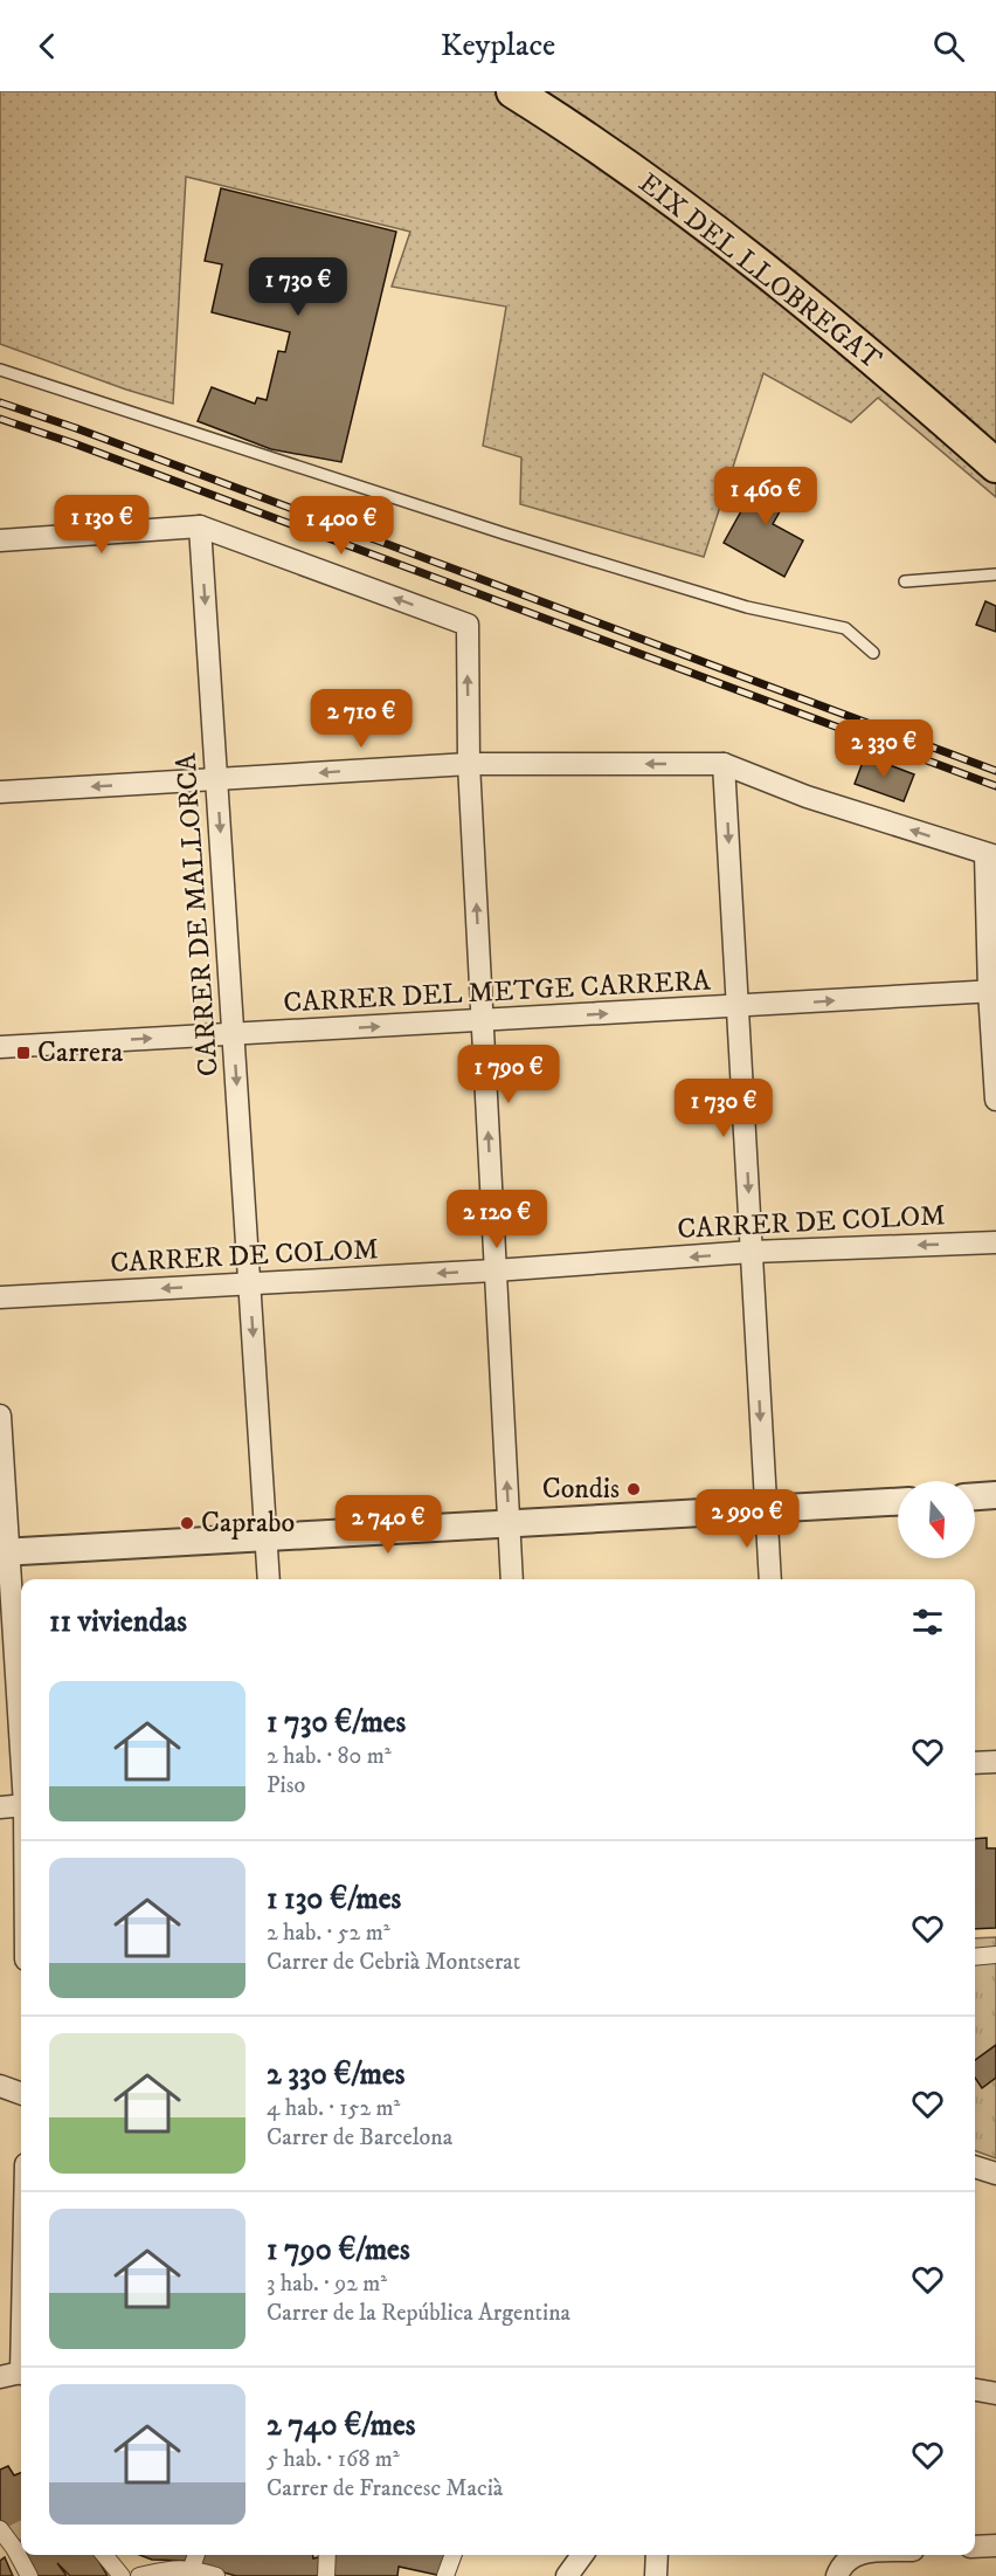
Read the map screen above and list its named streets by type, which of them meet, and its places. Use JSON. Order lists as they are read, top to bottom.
{
  "streets": {
    "highway": ["EIX DEL LLOBREGAT"],
    "street": ["CARRER DE MALLORCA", "CARRER DEL METGE CARRERA", "CARRER DE COLOM"]
  },
  "crossings": [
    ["CARRER DE MALLORCA", "CARRER DEL METGE CARRERA"],
    ["CARRER DE MALLORCA", "CARRER DE COLOM"]
  ],
  "one_way": ["CARRER DE MALLORCA", "CARRER DEL METGE CARRERA", "CARRER DE COLOM"],
  "places": {
    "transit": ["Carrera"],
    "other": ["Condis", "Caprabo"]
  },
  "north": "bottom",
  "page": {
    "header": "Keyplace",
    "price": [
      "1 730 €",
      "1 460 €",
      "1 130 €",
      "1 400 €",
      "2 710 €",
      "2 330 €",
      "1 790 €",
      "1 730 €",
      "2 120 €",
      "2 990 €",
      "2 740 €"
    ],
    "heading": "11 viviendas",
    "list": [
      {
        "name": "1 730 €/mes",
        "note": "2 hab. · 80 m² · Piso"
      },
      {
        "name": "1 130 €/mes",
        "note": "2 hab. · 52 m² · Carrer de Cebrià Montserat"
      },
      {
        "name": "2 330 €/mes",
        "note": "4 hab. · 152 m² · Carrer de Barcelona"
      },
      {
        "name": "1 790 €/mes",
        "note": "3 hab. · 92 m² · Carrer de la República Argentina"
      },
      {
        "name": "2 740 €/mes",
        "note": "5 hab. · 168 m² · Carrer de Francesc Macià"
      }
    ]
  }
}
